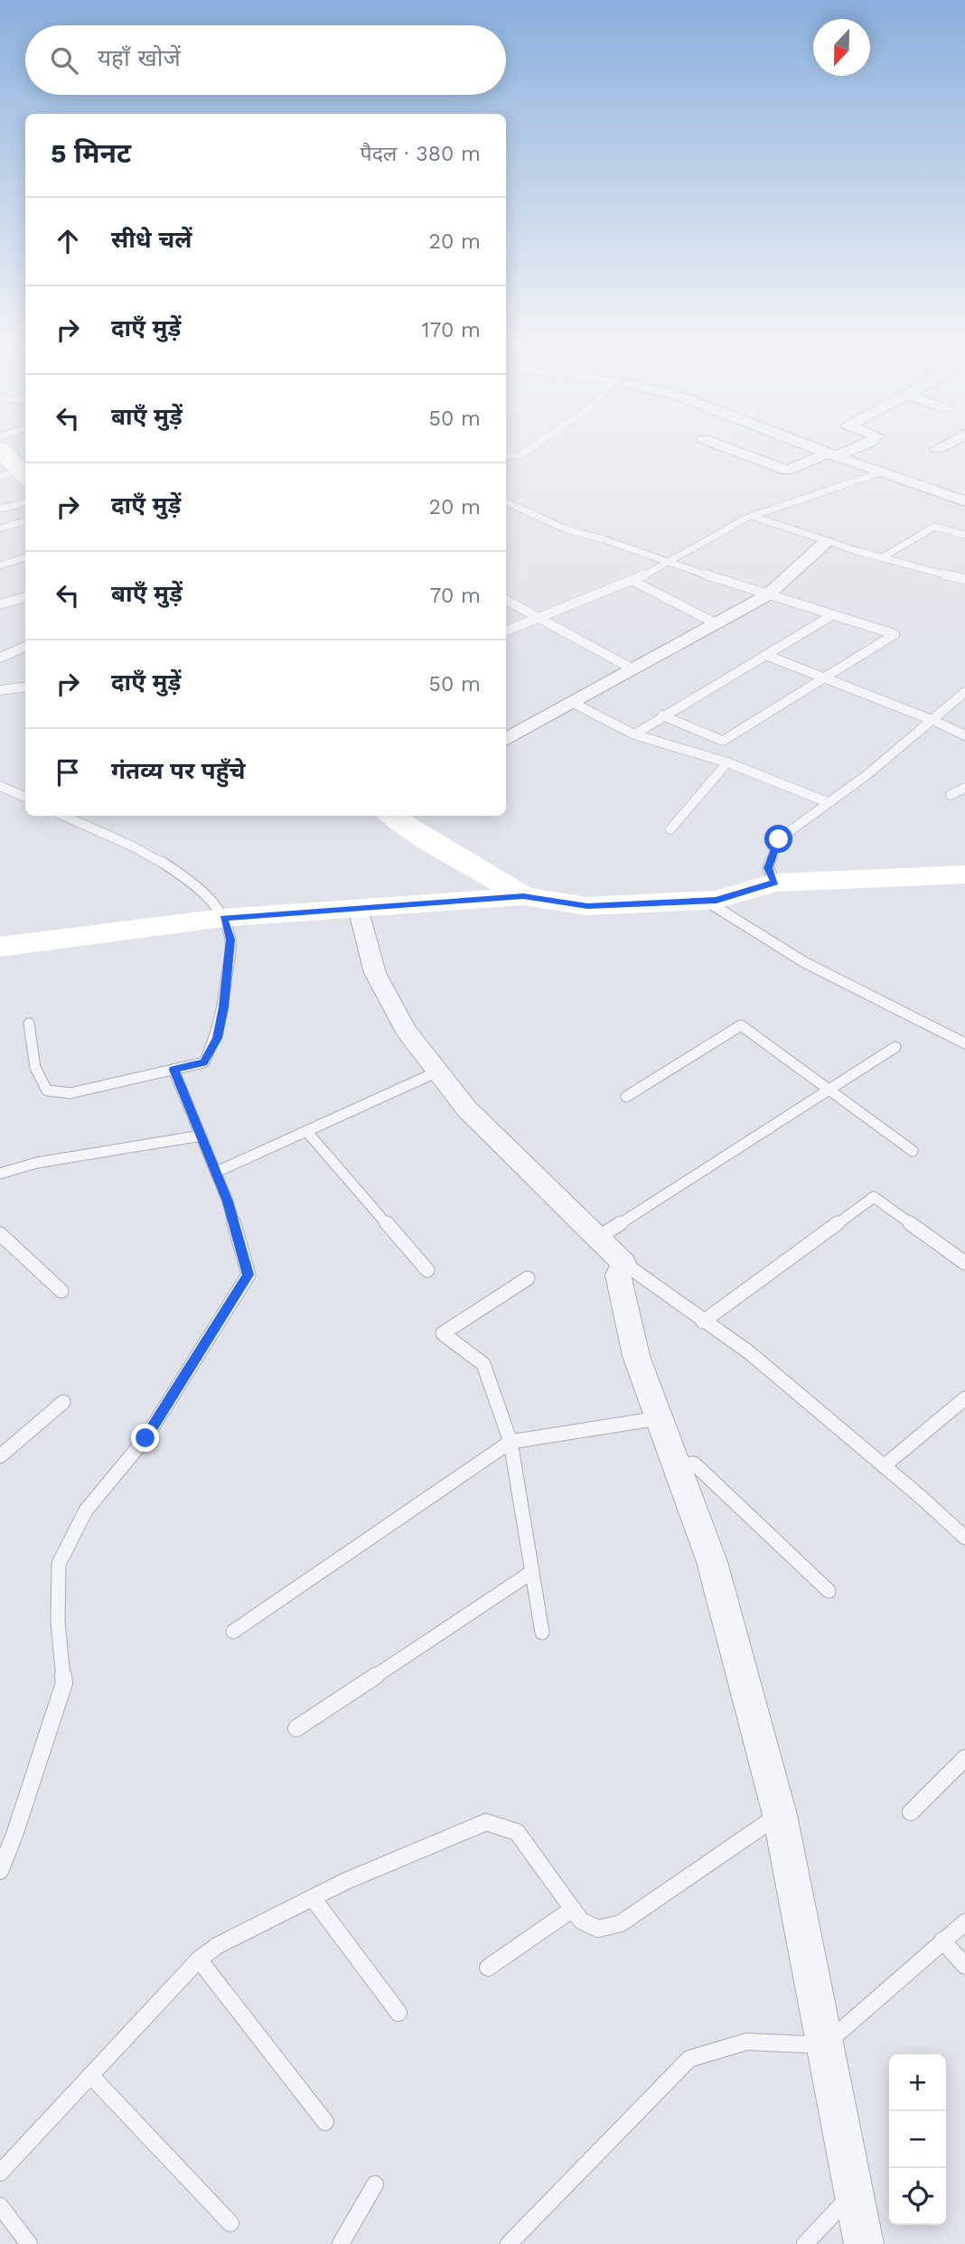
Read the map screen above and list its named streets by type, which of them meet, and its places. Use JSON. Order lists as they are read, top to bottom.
{
  "north": "bottom",
  "page": {
    "search": "यहाँ खोजें",
    "heading": ["5 मिनट", "पैदल · 380 m"],
    "list": [
      ["सीधे चलें", "20 m"],
      ["दाएँ मुड़ें", "170 m"],
      ["बाएँ मुड़ें", "50 m"],
      ["दाएँ मुड़ें", "20 m"],
      ["बाएँ मुड़ें", "70 m"],
      ["दाएँ मुड़ें", "50 m"],
      "गंतव्य पर पहुँचे"
    ],
    "map_buttons": ["+", "−"]
  }
}
